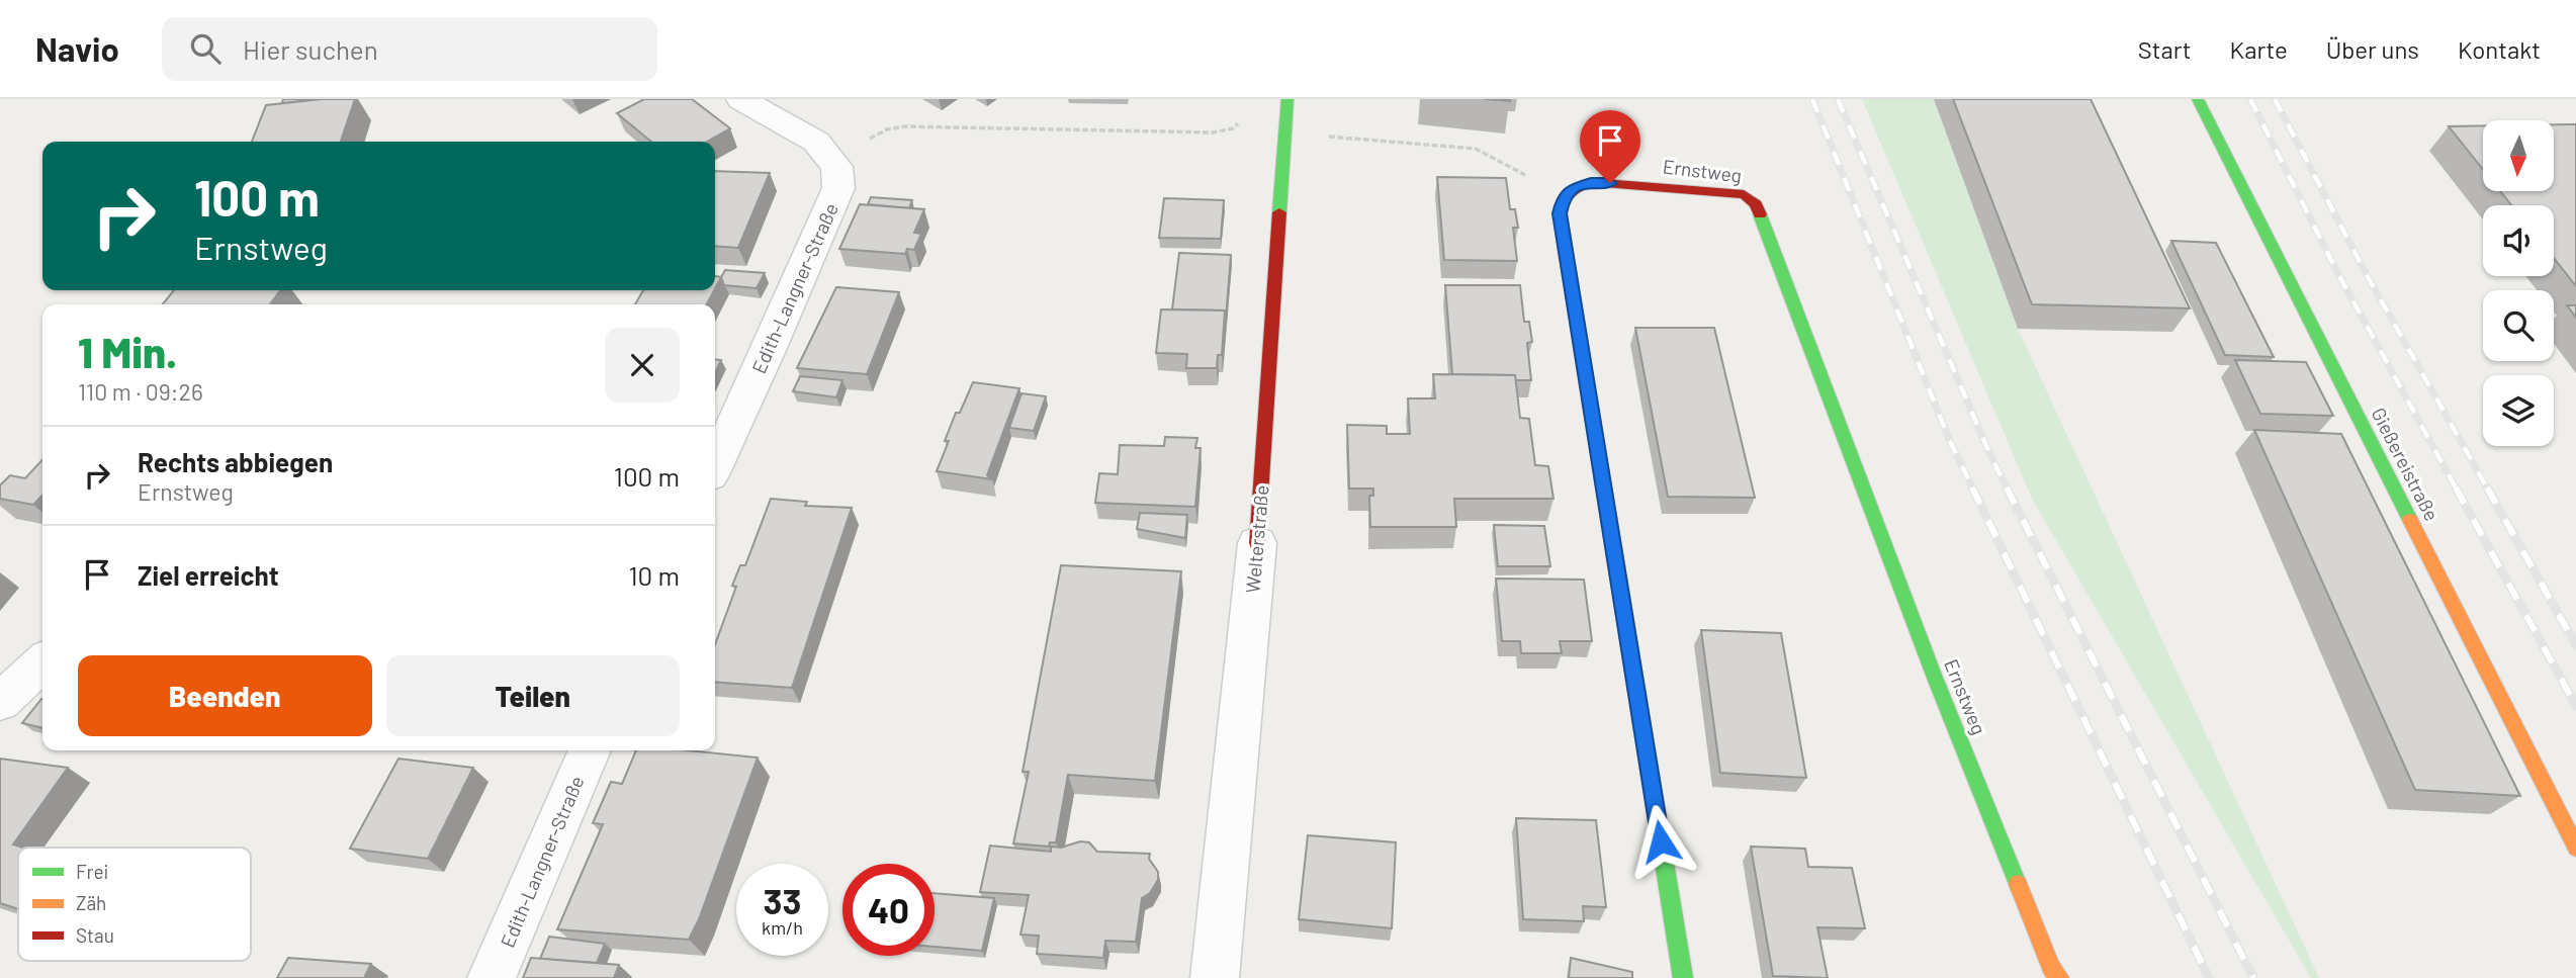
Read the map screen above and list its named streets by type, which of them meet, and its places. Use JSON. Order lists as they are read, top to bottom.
{
  "streets": {
    "street": [
      "Ernstweg",
      "Edith-Langner-Straße",
      "Gießereistraße",
      "Welterstraße"
    ]
  },
  "legend": ["Frei", "Zäh", "Stau"],
  "north": "bottom",
  "page": {
    "header": "Navio",
    "search": "Hier suchen",
    "nav": [
      "Start",
      "Karte",
      "Über uns",
      "Kontakt"
    ],
    "turn": ["100 m", "Ernstweg"],
    "heading": ["1 Min.", "110 m · 09:26"],
    "list": [
      {
        "name": "Rechts abbiegen",
        "note": "Ernstweg",
        "value": "100 m"
      },
      {
        "name": "Ziel erreicht",
        "value": "10 m"
      }
    ],
    "buttons": ["Beenden", "Teilen"],
    "speed": "33 km/h",
    "limit": "40"
  }
}
